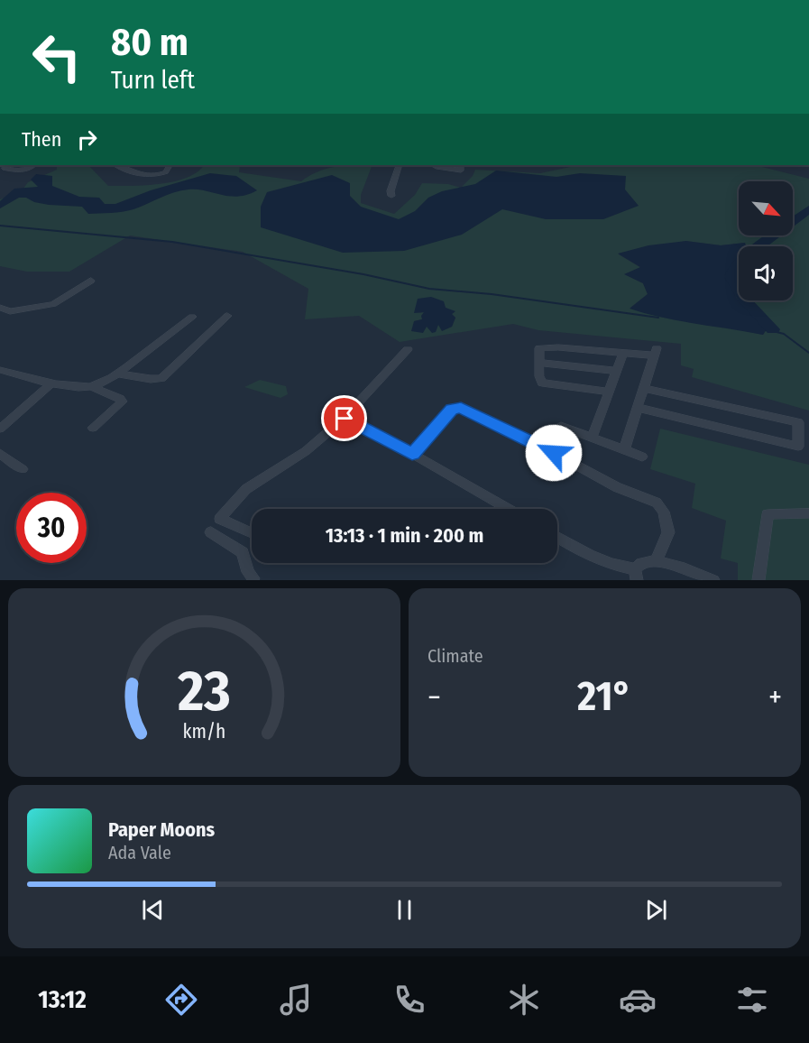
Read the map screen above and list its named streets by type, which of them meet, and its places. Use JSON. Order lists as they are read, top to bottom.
{
  "north": "bottom right",
  "page": {
    "turn": ["80 m", "Turn left"],
    "then": "Then",
    "limit": "30",
    "trip": "13:13 · 1 min · 200 m",
    "tile": "Climate",
    "heat": ["−", "21°", "+"],
    "song": ["Paper Moons", "Ada Vale"],
    "tabs": "13:12",
    "gauge": ["23", "km/h"]
  }
}
